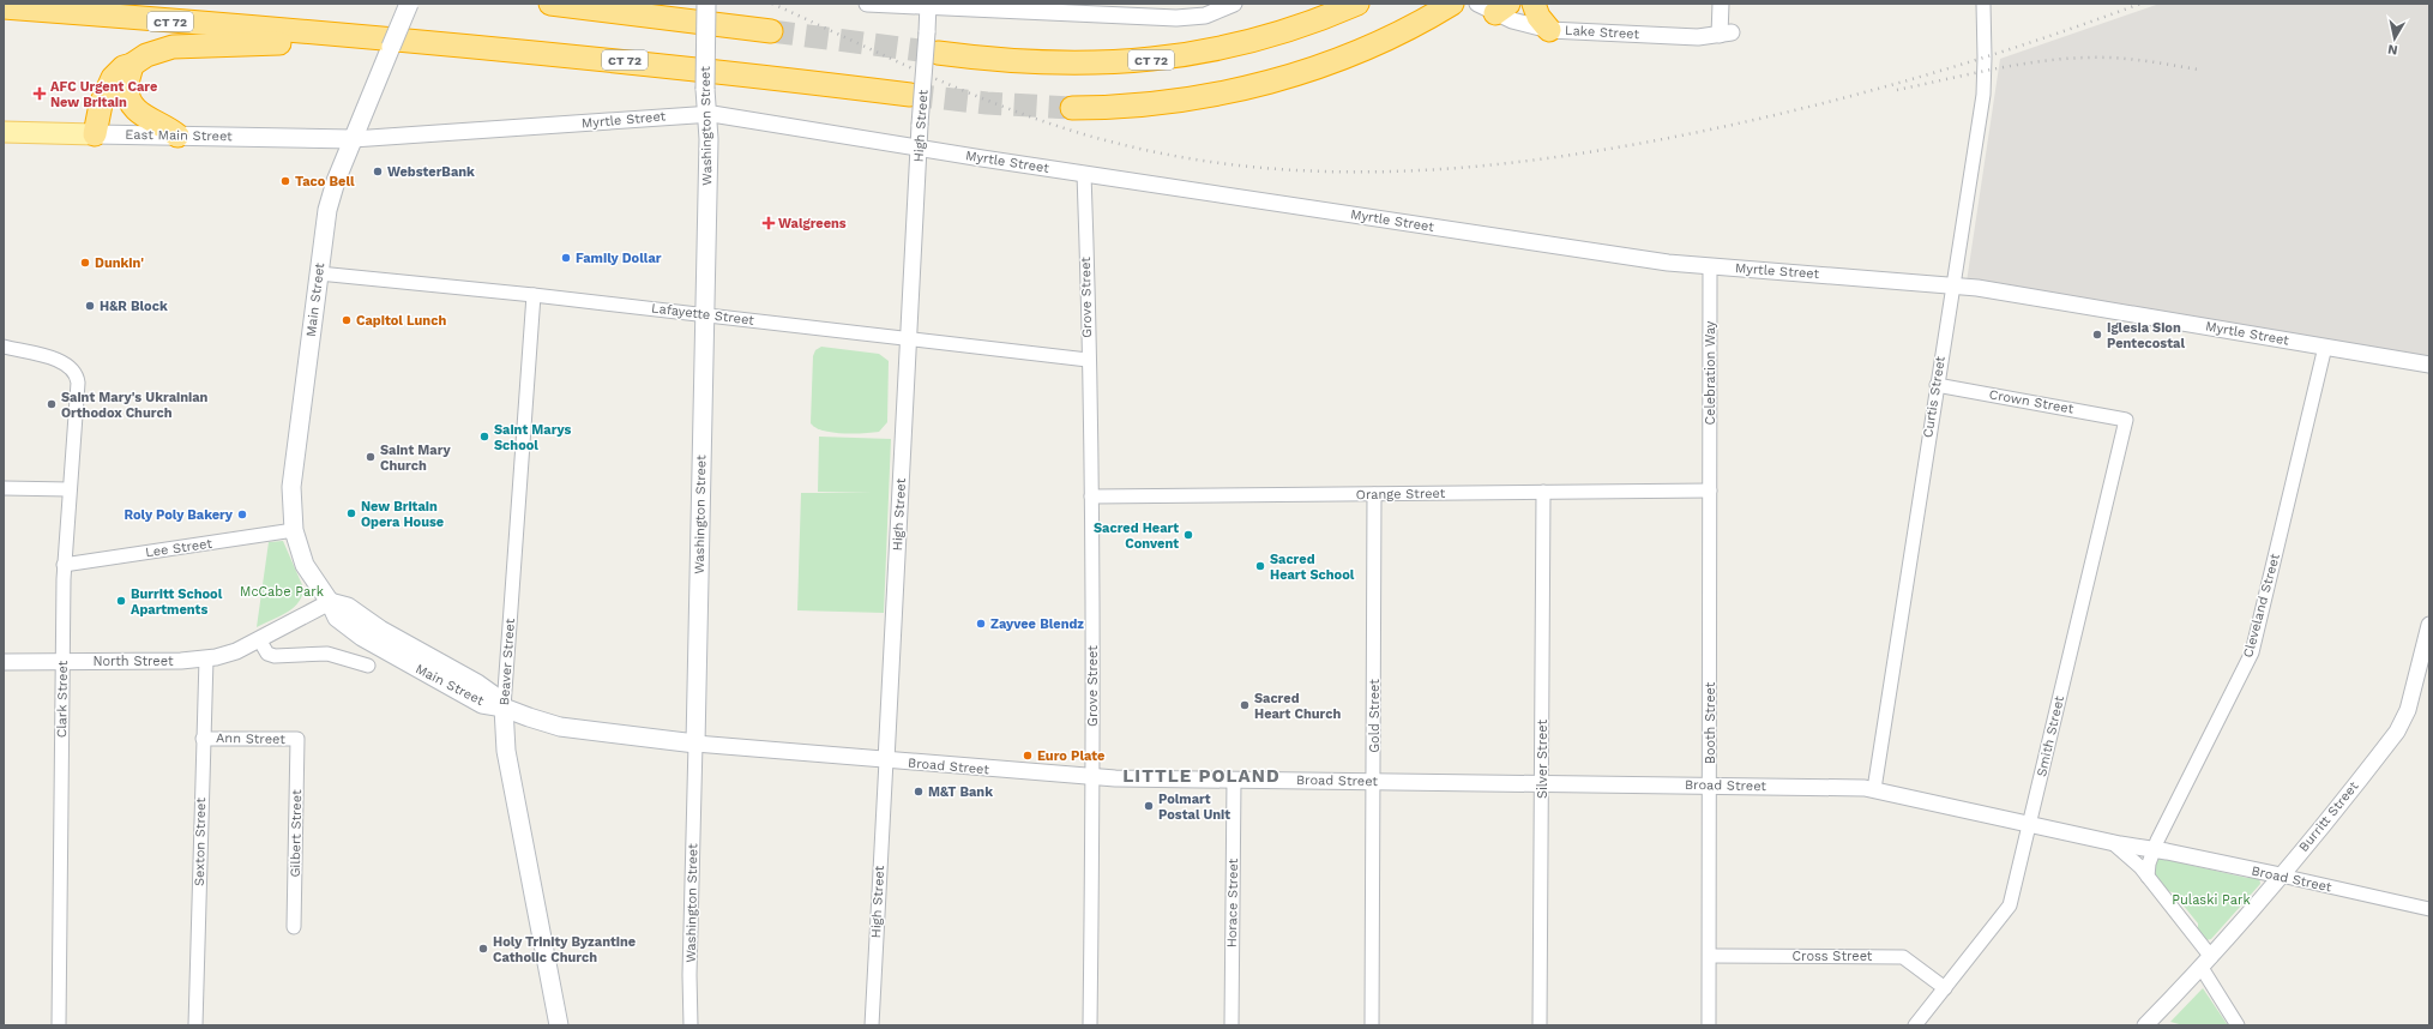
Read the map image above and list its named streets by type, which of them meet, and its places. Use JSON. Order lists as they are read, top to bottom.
{
  "streets": {
    "highway": ["CT 72"],
    "main road": [
      "Washington Street",
      "East Main Street",
      "Main Street",
      "Beaver Street",
      "Broad Street"
    ],
    "street": [
      "Lake Street",
      "Myrtle Street",
      "High Street",
      "Grove Street",
      "Lafayette Street",
      "Celebration Way",
      "Curtis Street",
      "Crown Street",
      "Orange Street",
      "Lee Street",
      "Cleveland Street",
      "North Street",
      "Clark Street",
      "Gold Street",
      "Booth Street",
      "Smith Street",
      "Ann Street",
      "Silver Street",
      "Burritt Street",
      "Gilbert Street",
      "Sexton Street",
      "Horace Street",
      "Cross Street"
    ]
  },
  "crossings": [
    ["Myrtle Street", "Washington Street"],
    ["Myrtle Street", "High Street"],
    ["Myrtle Street", "East Main Street"],
    ["Myrtle Street", "Grove Street"],
    ["Myrtle Street", "Main Street"],
    ["Myrtle Street", "Celebration Way"],
    ["Myrtle Street", "Curtis Street"],
    ["Myrtle Street", "Cleveland Street"],
    ["Washington Street", "Lafayette Street"],
    ["Washington Street", "Broad Street"],
    ["High Street", "Lafayette Street"],
    ["High Street", "Broad Street"],
    ["East Main Street", "Main Street"],
    ["Grove Street", "Lafayette Street"],
    ["Grove Street", "Orange Street"],
    ["Grove Street", "Broad Street"],
    ["Main Street", "Lafayette Street"],
    ["Main Street", "Lee Street"],
    ["Main Street", "North Street"],
    ["Main Street", "Beaver Street"],
    ["Main Street", "Broad Street"],
    ["Lafayette Street", "Beaver Street"],
    ["Celebration Way", "Orange Street"],
    ["Celebration Way", "Booth Street"],
    ["Curtis Street", "Crown Street"],
    ["Curtis Street", "Broad Street"],
    ["Crown Street", "Smith Street"],
    ["Orange Street", "Gold Street"],
    ["Orange Street", "Booth Street"],
    ["Orange Street", "Silver Street"],
    ["Lee Street", "Clark Street"],
    ["Cleveland Street", "Broad Street"],
    ["North Street", "Clark Street"],
    ["North Street", "Sexton Street"],
    ["Beaver Street", "Broad Street"],
    ["Gold Street", "Broad Street"],
    ["Booth Street", "Broad Street"],
    ["Booth Street", "Cross Street"],
    ["Smith Street", "Broad Street"],
    ["Smith Street", "Cross Street"],
    ["Ann Street", "Gilbert Street"],
    ["Ann Street", "Sexton Street"],
    ["Silver Street", "Broad Street"],
    ["Broad Street", "Burritt Street"],
    ["Broad Street", "Horace Street"]
  ],
  "districts": ["LITTLE POLAND"],
  "parks": ["McCabe Park", "Pulaski Park"],
  "places": {
    "health": ["AFC Urgent Care New Britain", "Walgreens"],
    "other": [
      "WebsterBank",
      "Taco Bell",
      "Family Dollar",
      "Dunkin'",
      "H&R Block",
      "Capitol Lunch",
      "Iglesia Sion Pentecostal",
      "Saint Mary's Ukrainian Orthodox Church",
      "Saint Marys School",
      "Saint Mary Church",
      "New Britain Opera House",
      "Roly Poly Bakery",
      "Sacred Heart Convent",
      "Sacred Heart School",
      "Burritt School Apartments",
      "Zayvee Blendz",
      "Sacred Heart Church",
      "Euro Plate",
      "M&T Bank",
      "Polmart Postal Unit",
      "Holy Trinity Byzantine Catholic Church"
    ]
  },
  "north": "bottom"
}
